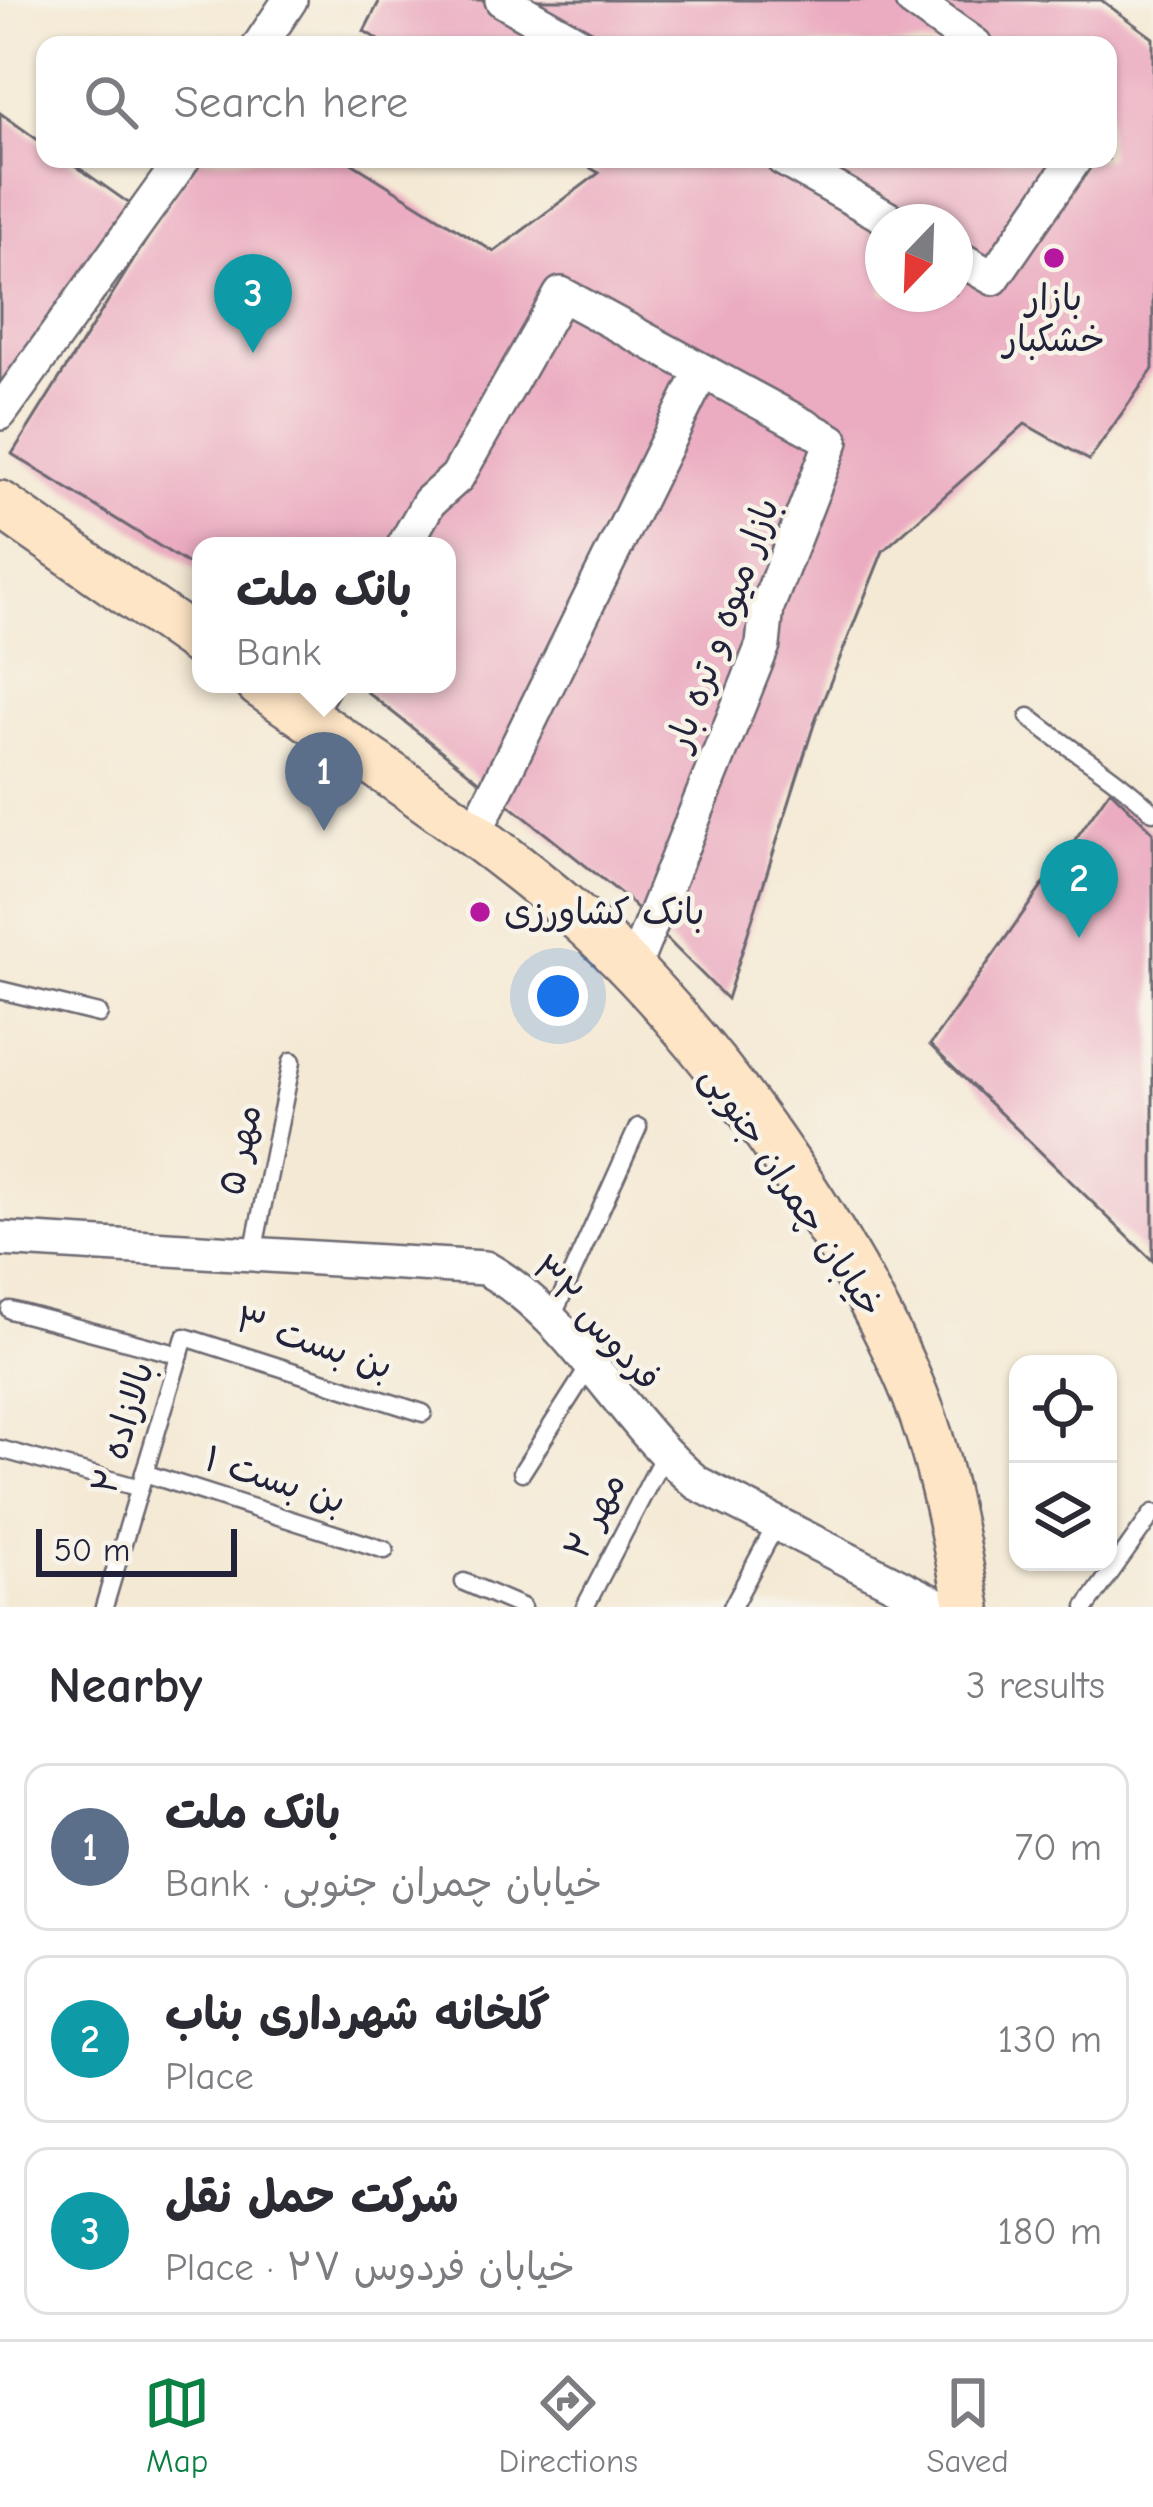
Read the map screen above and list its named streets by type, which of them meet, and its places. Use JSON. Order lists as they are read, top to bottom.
{
  "streets": {
    "main road": ["خیابان چمران جنوبی"],
    "street": ["بازار میوه و تره بار", "فردوس ۳۲"],
    "lane": [
      "مهر ۵",
      "بن بست ۳",
      "بالازاده ۲",
      "بن بست ۱",
      "مهر ۲"
    ]
  },
  "crossings": [
    ["بازار میوه و تره بار", "خیابان چمران جنوبی"],
    ["مهر ۵", "فردوس ۳۲"],
    ["فردوس ۳۲", "مهر ۲"],
    ["بن بست ۳", "بالازاده ۲"],
    ["بالازاده ۲", "بن بست ۱"]
  ],
  "places": ["بازار خشکبار", "بانک کشاورزی"],
  "scale_bar": "50 m",
  "north": "bottom left",
  "page": {
    "search": "Search here",
    "pins": ["3", "1", "2"],
    "popup": ["بانک ملت", "Bank"],
    "scale": "50 m",
    "heading": ["Nearby", "3 results"],
    "list": [
      {
        "mark": "1",
        "name": "بانک ملت",
        "note": "Bank · خیابان چمران جنوبی",
        "value": "70 m"
      },
      {
        "mark": "2",
        "name": "گلخانه شهرداری بناب",
        "note": "Place",
        "value": "130 m"
      },
      {
        "mark": "3",
        "name": "شرکت حمل نقل",
        "note": "Place · خیابان فردوس ۲۷",
        "value": "180 m"
      }
    ],
    "nav": ["Map", "Directions", "Saved"]
  }
}
